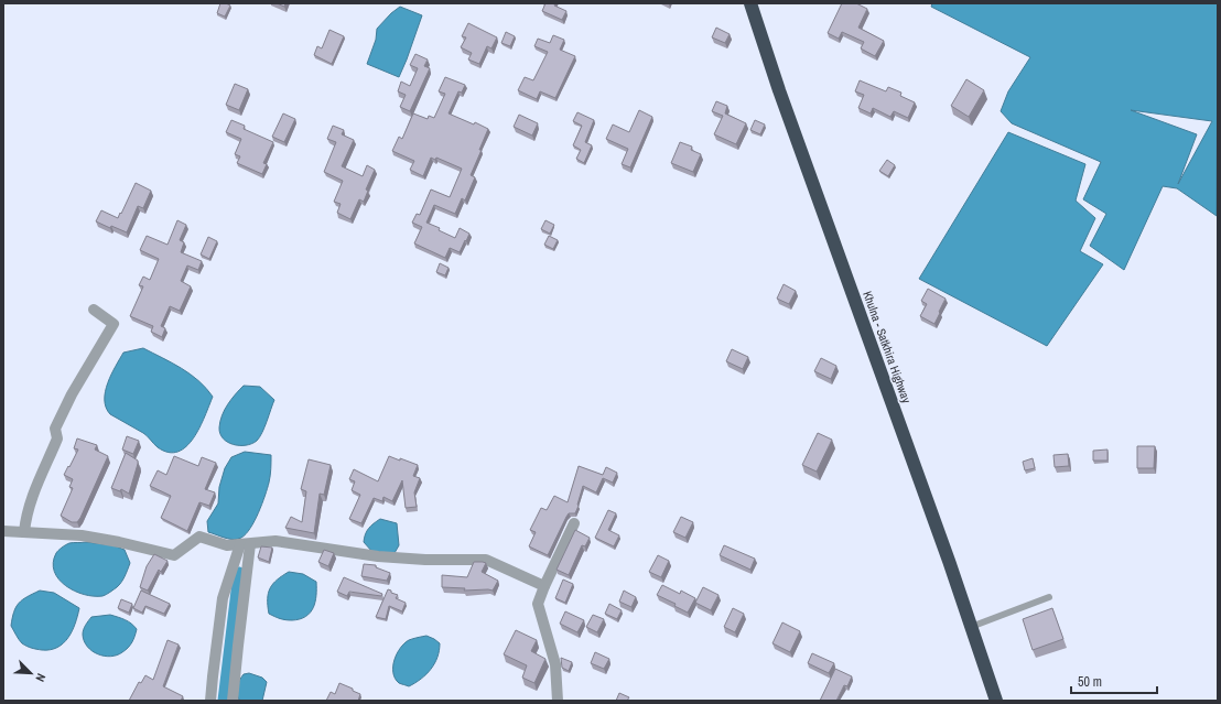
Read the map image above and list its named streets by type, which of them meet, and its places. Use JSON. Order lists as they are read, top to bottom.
{
  "streets": {
    "highway": ["Khulna - Satkhira Highway"]
  },
  "scale_bar": "50 m",
  "north": "bottom right"
}
